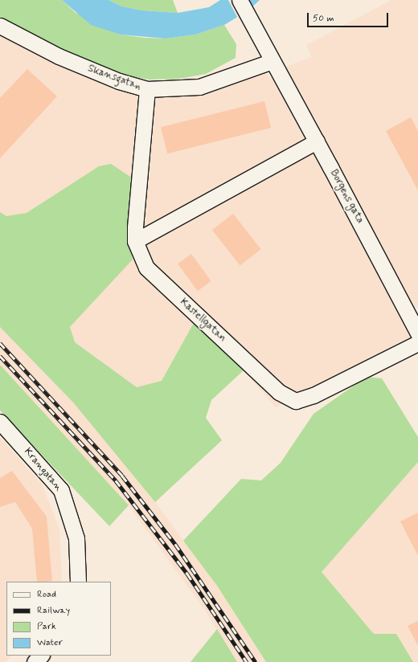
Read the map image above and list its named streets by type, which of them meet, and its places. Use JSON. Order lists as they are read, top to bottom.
{
  "streets": {
    "street": [
      "Skansgatan",
      "Borgens gata",
      "Kastellgatan",
      "Krangatan"
    ]
  },
  "crossings": [
    ["Skansgatan", "Borgens gata"],
    ["Skansgatan", "Kastellgatan"]
  ],
  "legend": [
    "Road",
    "Railway",
    "Park",
    "Water"
  ],
  "scale_bar": "50 m"
}
